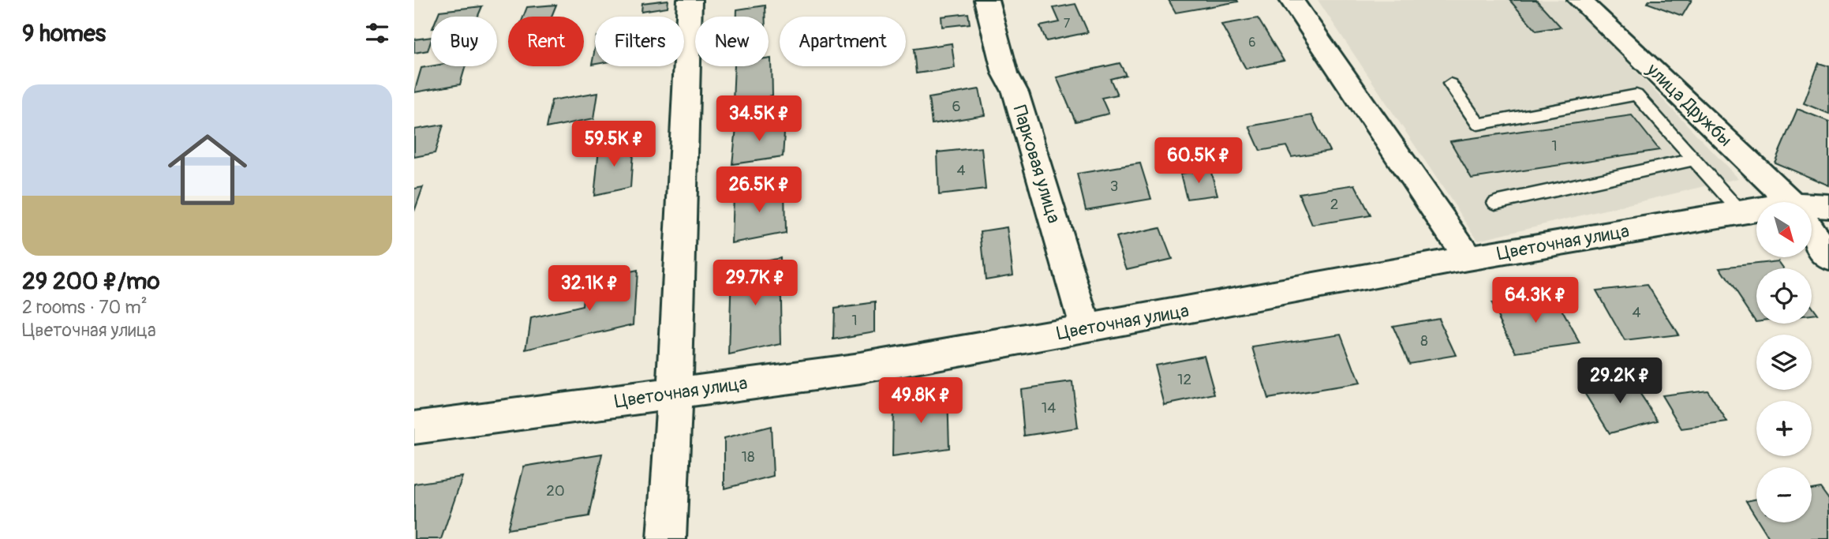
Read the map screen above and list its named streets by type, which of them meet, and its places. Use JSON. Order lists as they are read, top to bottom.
{
  "streets": {
    "street": ["улица Дружбы", "Парковая улица", "Цветочная улица"]
  },
  "crossings": [
    ["Парковая улица", "Цветочная улица"]
  ],
  "house_numbers": [
    "7",
    "6",
    "6",
    "1",
    "4",
    "3",
    "2",
    "4",
    "1",
    "8",
    "12",
    "14",
    "18",
    "20"
  ],
  "north": "bottom right",
  "page": {
    "heading": "9 homes",
    "chip": [
      "Buy",
      "Rent",
      "Filters",
      "New",
      "Apartment"
    ],
    "list": [
      {
        "name": "29 200 ₽/mo",
        "note": "2 rooms · 70 m² · Цветочная улица"
      }
    ],
    "price": [
      "34.5K ₽",
      "59.5K ₽",
      "60.5K ₽",
      "26.5K ₽",
      "29.7K ₽",
      "32.1K ₽",
      "64.3K ₽",
      "29.2K ₽",
      "49.8K ₽"
    ],
    "map_buttons": ["+", "−"]
  }
}
